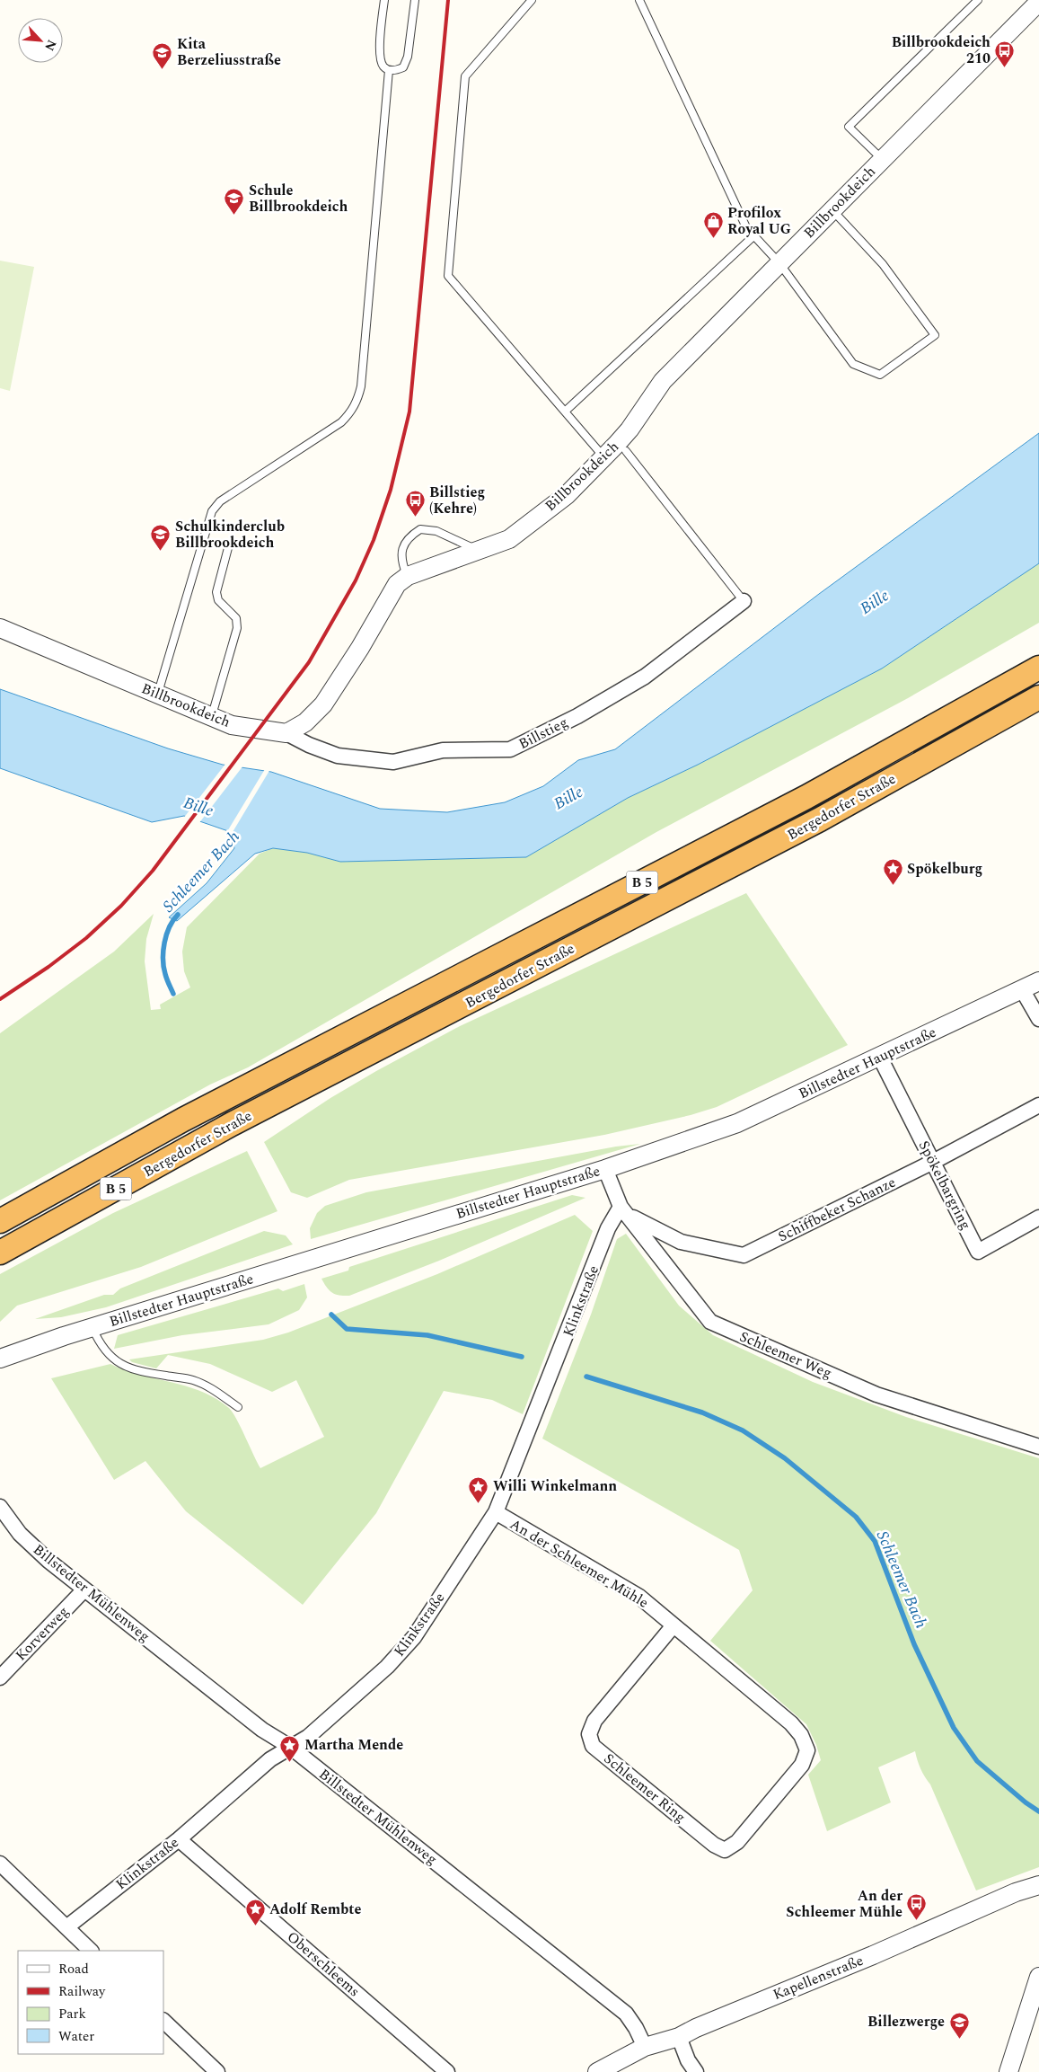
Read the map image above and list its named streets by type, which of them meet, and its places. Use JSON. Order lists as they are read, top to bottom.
{
  "streets": {
    "highway": ["Bergedorfer Straße", "B 5"],
    "street": [
      "Billbrookdeich",
      "Billstieg",
      "Billstedter Hauptstraße",
      "Spökelbargring",
      "Schiffbeker Schanze",
      "Klinkstraße",
      "Schleemer Weg",
      "An der Schleemer Mühle",
      "Billstedter Mühlenweg",
      "Korverweg",
      "Schleemer Ring",
      "Oberschleems",
      "Kapellenstraße"
    ]
  },
  "crossings": [
    ["Billbrookdeich", "Billstieg"],
    ["Billstedter Hauptstraße", "Spökelbargring"],
    ["Billstedter Hauptstraße", "Schleemer Weg"],
    ["Spökelbargring", "Schiffbeker Schanze"],
    ["Schiffbeker Schanze", "Klinkstraße"],
    ["Schiffbeker Schanze", "Schleemer Weg"],
    ["Klinkstraße", "Schleemer Weg"],
    ["Klinkstraße", "An der Schleemer Mühle"],
    ["Klinkstraße", "Billstedter Mühlenweg"],
    ["Klinkstraße", "Oberschleems"],
    ["An der Schleemer Mühle", "Schleemer Ring"],
    ["Billstedter Mühlenweg", "Korverweg"],
    ["Billstedter Mühlenweg", "Kapellenstraße"]
  ],
  "water": ["Bille", "Schleemer Bach"],
  "places": {
    "bus stop": ["Billbrookdeich 210", "Billstieg (Kehre)", "An der Schleemer Mühle"],
    "school or university": [
      "Kita Berzeliusstraße",
      "Schule Billbrookdeich",
      "Schulkinderclub Billbrookdeich",
      "Billezwerge"
    ],
    "shop": ["Profilox Royal UG"],
    "place": [
      "Spökelburg",
      "Willi Winkelmann",
      "Martha Mende",
      "Adolf Rembte"
    ]
  },
  "legend": [
    "Road",
    "Railway",
    "Park",
    "Water"
  ],
  "north": "bottom right"
}
